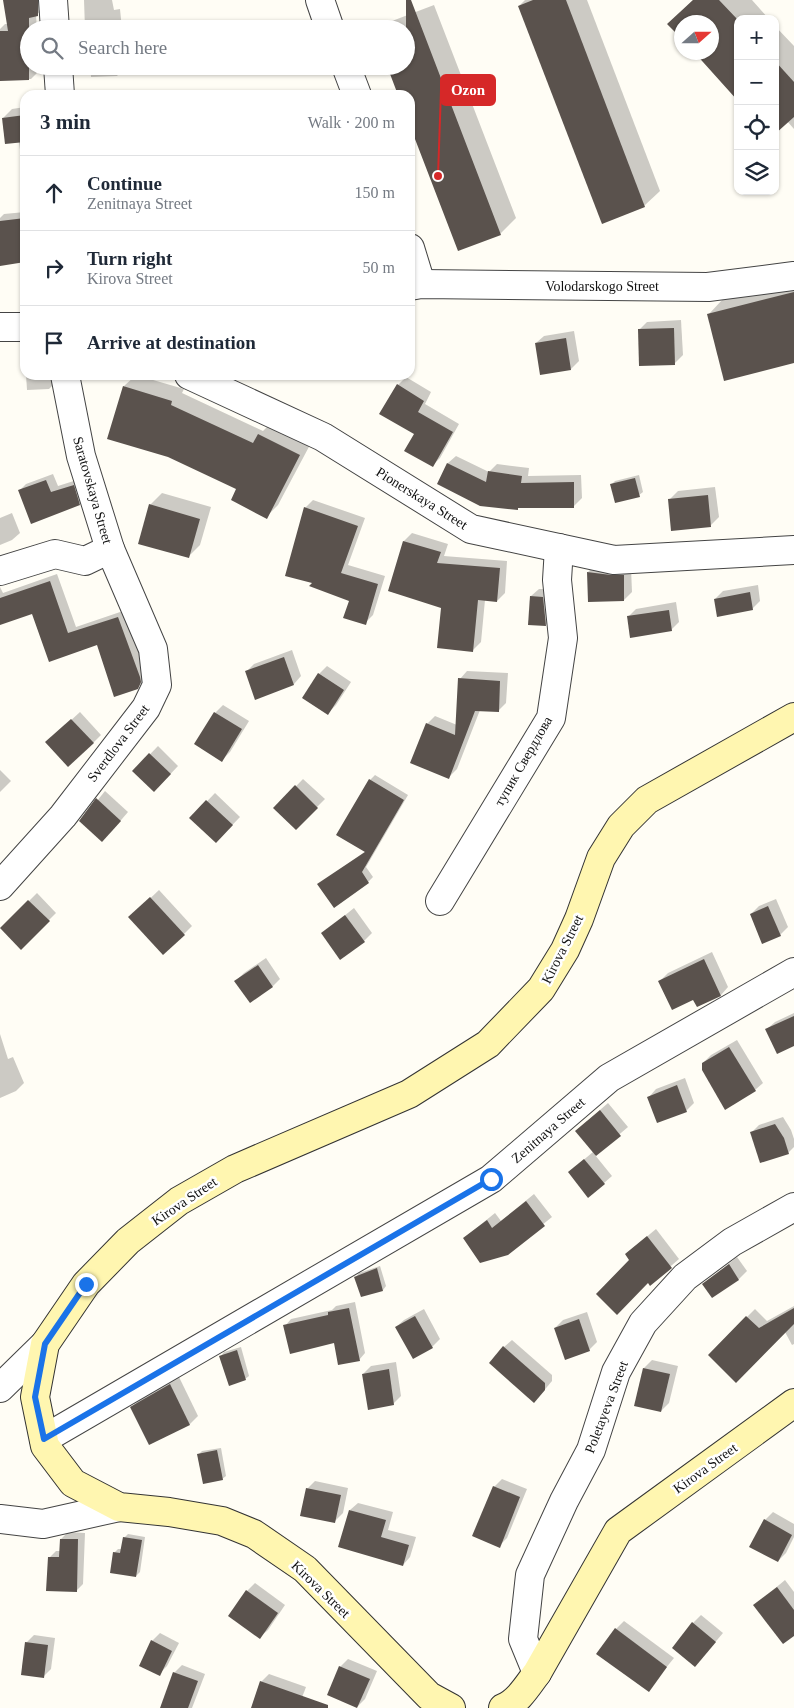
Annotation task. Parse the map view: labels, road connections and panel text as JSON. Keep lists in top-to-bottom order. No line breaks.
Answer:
{"streets":{"main road":["Kirova Street"],"street":["Volodarskogo Street","Saratovskaya Street","Pionerskaya Street","Sverdlova Street","тупик Свердлова","Zenitnaya Street","Poletayeva Street"]},"crossings":[["Saratovskaya Street","Sverdlova Street"],["Pionerskaya Street","тупик Свердлова"],["Kirova Street","Zenitnaya Street"],["Kirova Street","Poletayeva Street"]],"places":["Ozon"],"north":"right","page":{"map_buttons":["+","−"],"search":"Search here","heading":["3 min","Walk · 200 m"],"list":[["Continue","Zenitnaya Street","150 m"],["Turn right","Kirova Street","50 m"],"Arrive at destination"]}}
